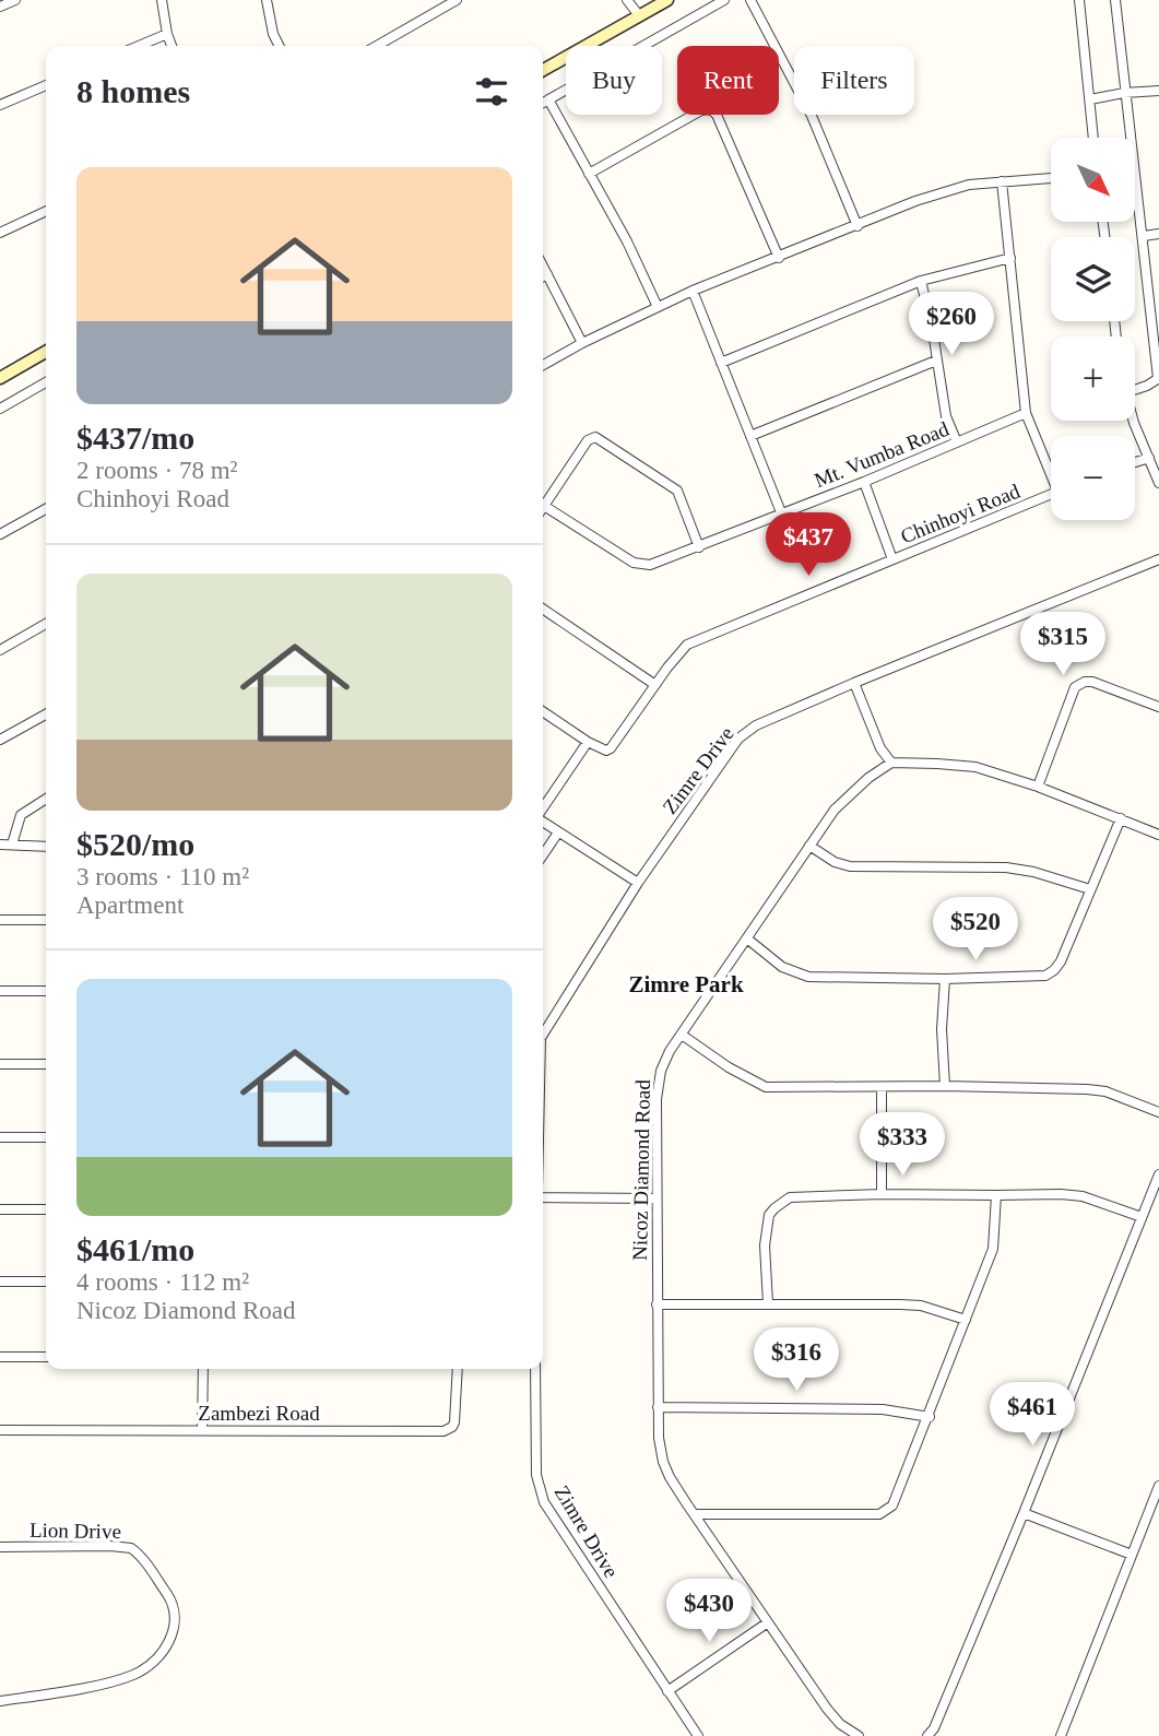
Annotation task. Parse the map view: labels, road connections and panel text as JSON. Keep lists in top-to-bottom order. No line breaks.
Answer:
{"streets":{"street":["Mt. Vumba Road","Chinhoyi Road","Zimre Drive","Nicoz Diamond Road","Zambezi Road","Lion Drive"]},"districts":["Zimre Park"],"north":"bottom right","page":{"chip":["Buy","Rent","Filters"],"heading":"8 homes","map_buttons":["+","−"],"list":[{"name":"$437/mo","note":"2 rooms · 78 m² · Chinhoyi Road"},{"name":"$520/mo","note":"3 rooms · 110 m² · Apartment"},{"name":"$461/mo","note":"4 rooms · 112 m² · Nicoz Diamond Road"}],"price":["$260","$437","$315","$520","$333","$316","$461","$430"]}}
